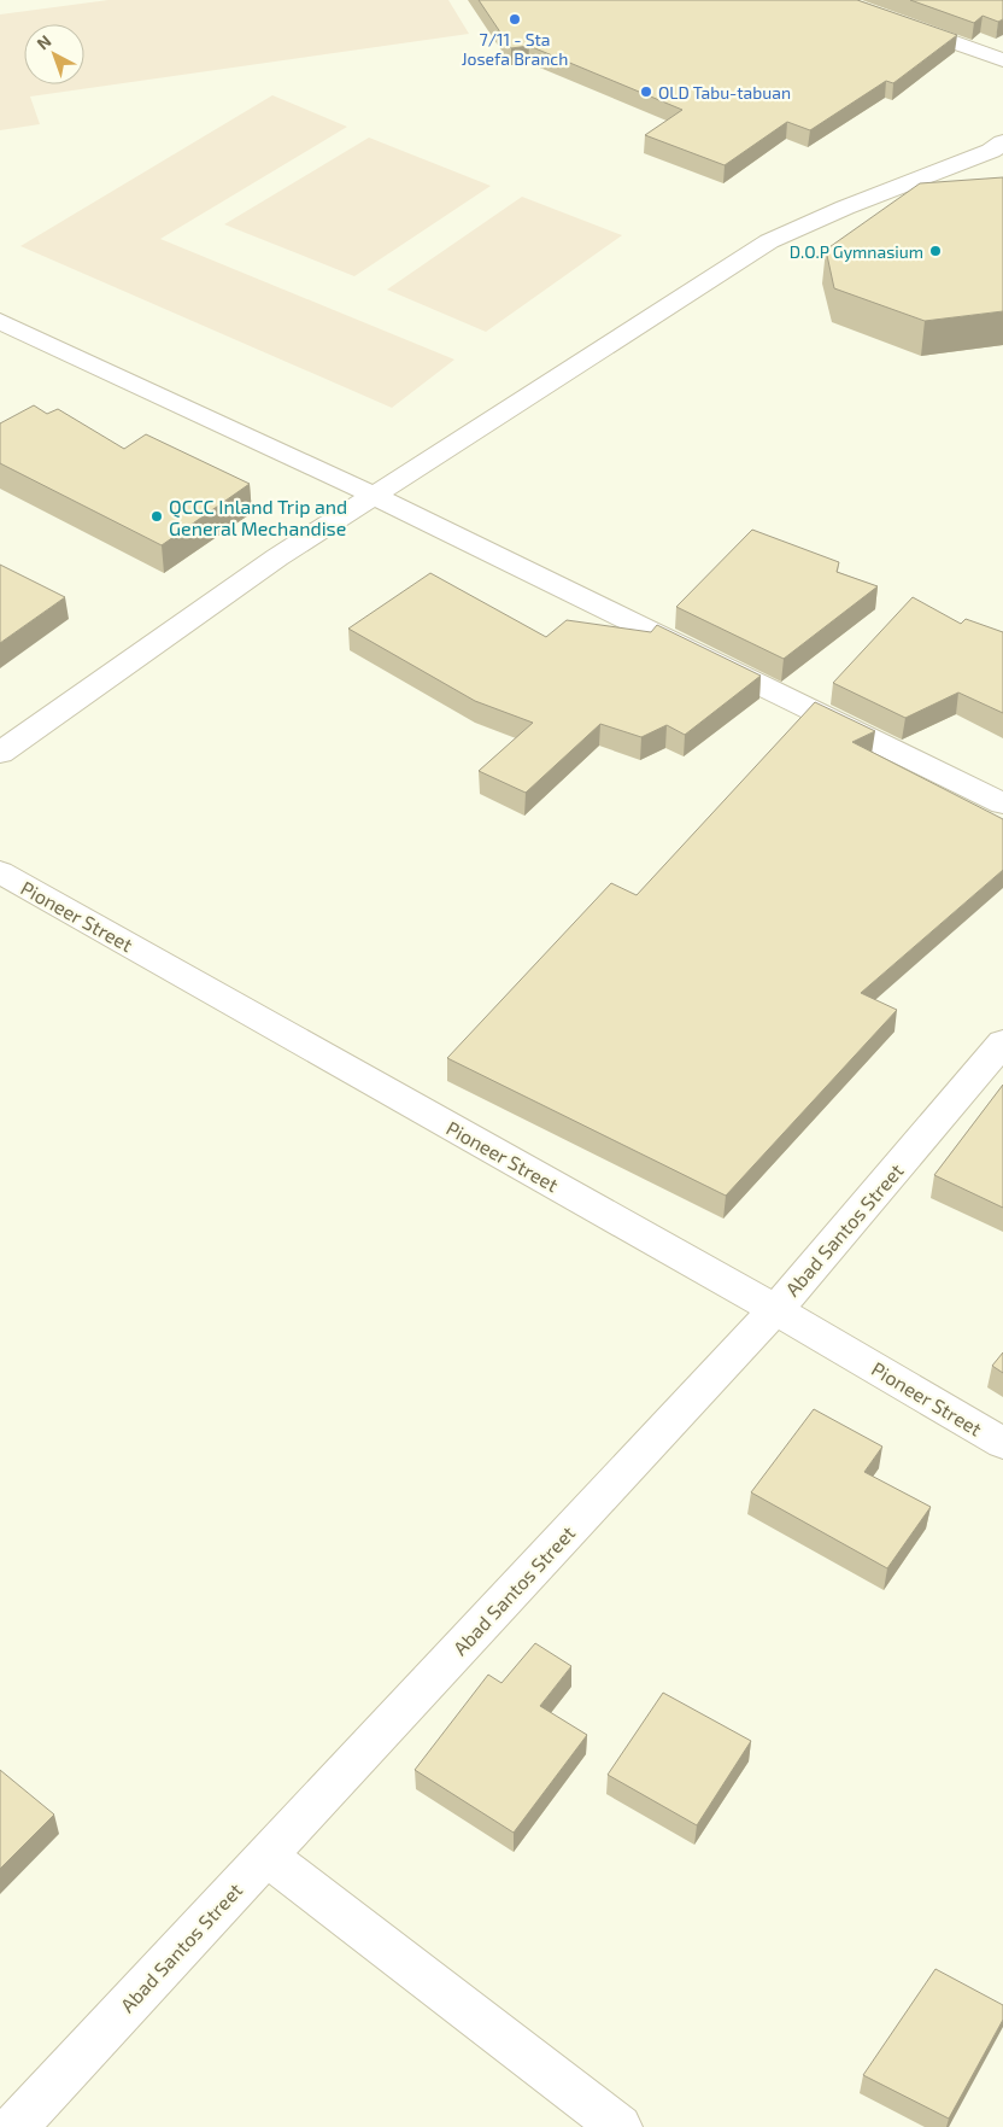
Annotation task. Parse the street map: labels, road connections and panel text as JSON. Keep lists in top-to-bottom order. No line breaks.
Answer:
{"streets":{"street":["Pioneer Street","Abad Santos Street"]},"crossings":[["Pioneer Street","Abad Santos Street"]],"places":["7/11 - Sta Josefa Branch","OLD Tabu-tabuan","D.O.P Gymnasium","QCCC Inland Trip and General Mechandise"],"north":"top left"}
